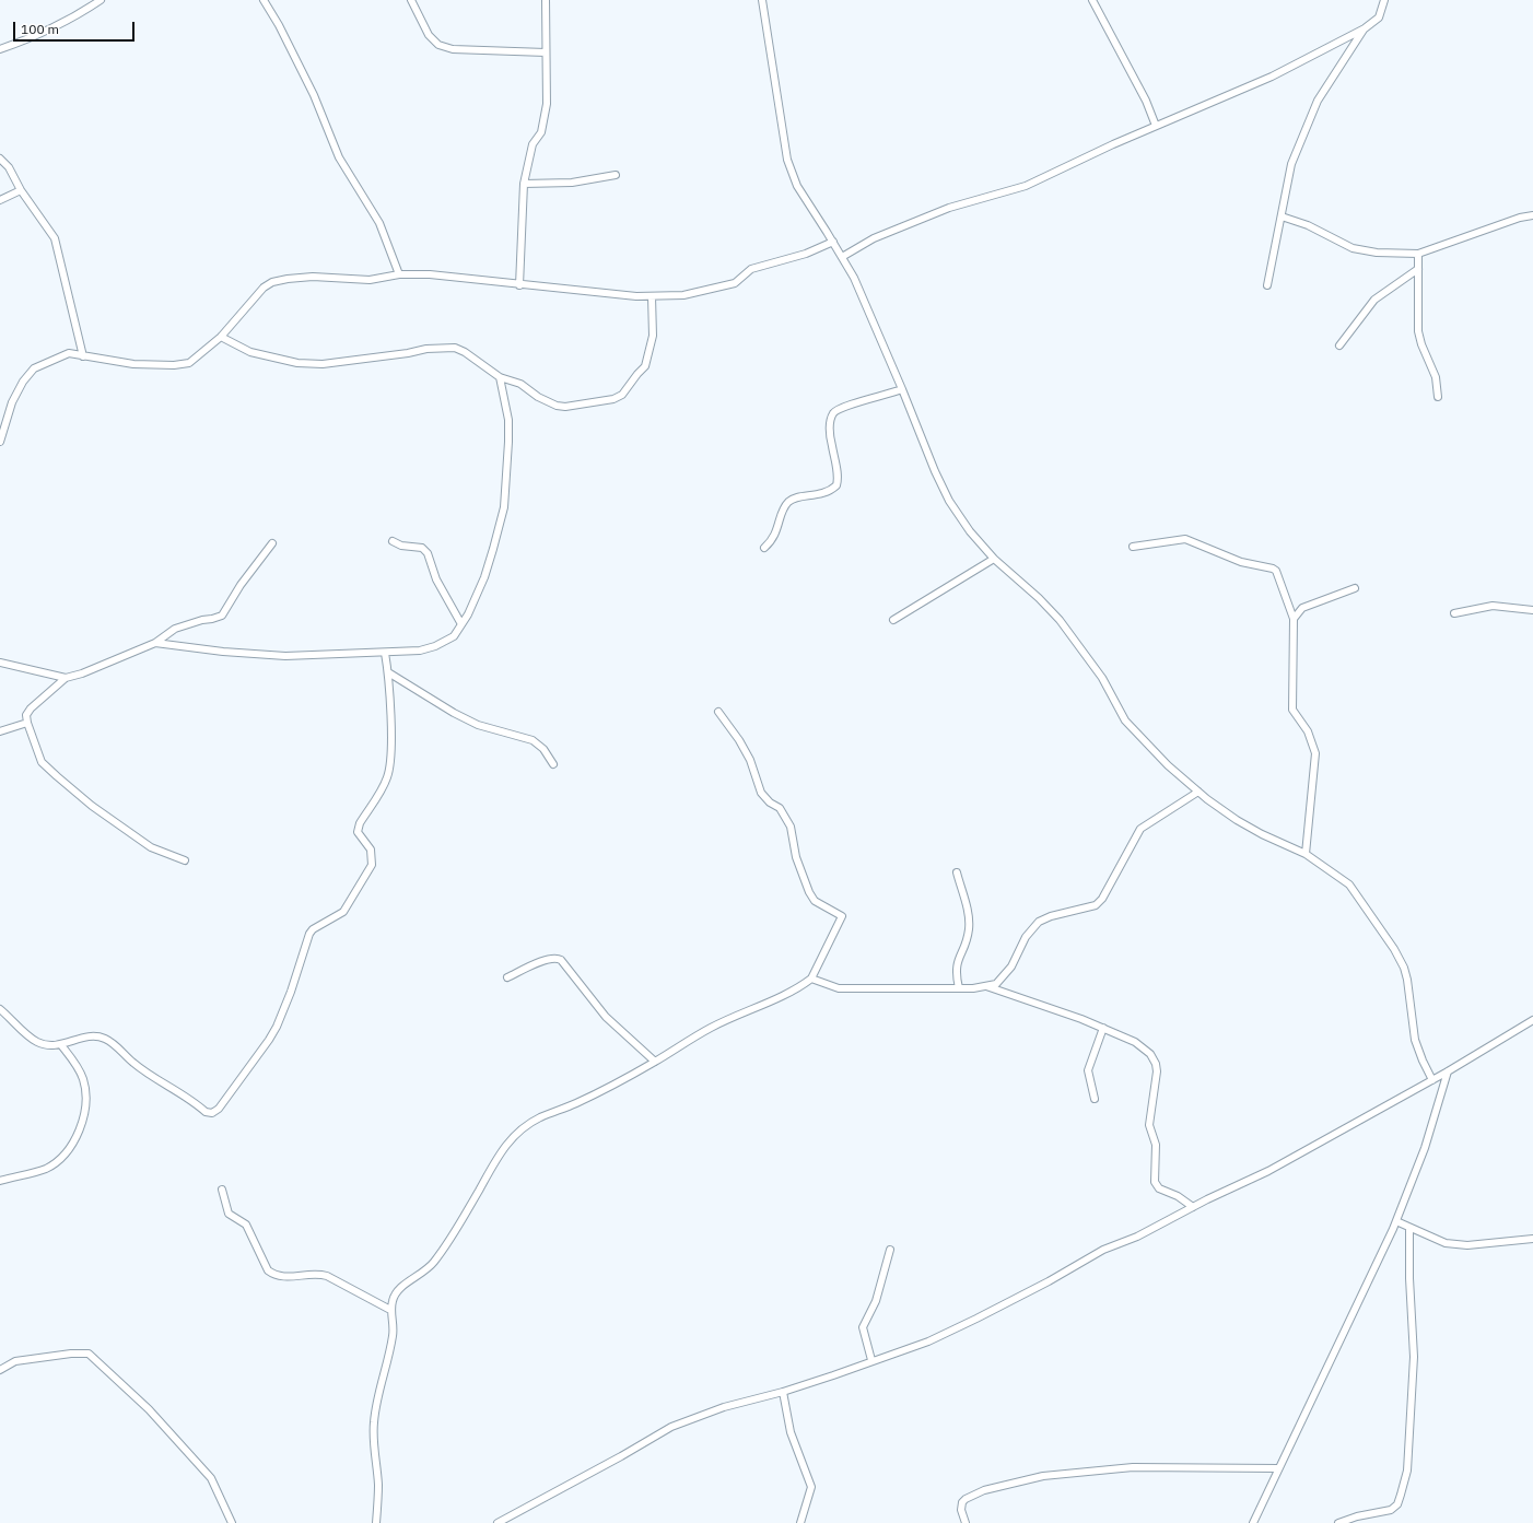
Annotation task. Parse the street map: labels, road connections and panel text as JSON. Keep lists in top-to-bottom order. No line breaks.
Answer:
{"scale_bar":"100 m"}
